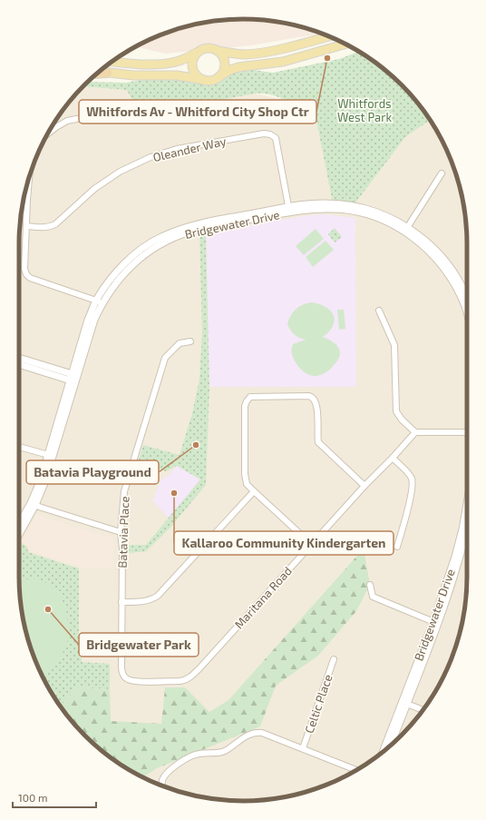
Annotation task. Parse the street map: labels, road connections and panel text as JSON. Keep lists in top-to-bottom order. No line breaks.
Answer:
{"streets":{"street":["Oleander Way","Bridgewater Drive","Batavia Place","Maritana Road","Celtic Place"]},"crossings":[["Oleander Way","Bridgewater Drive"],["Batavia Place","Maritana Road"]],"parks":["Whitfords West Park"],"places":["Whitfords Av - Whitford City Shop Ctr","Batavia Playground","Kallaroo Community Kindergarten","Bridgewater Park"],"scale_bar":"100 m"}
